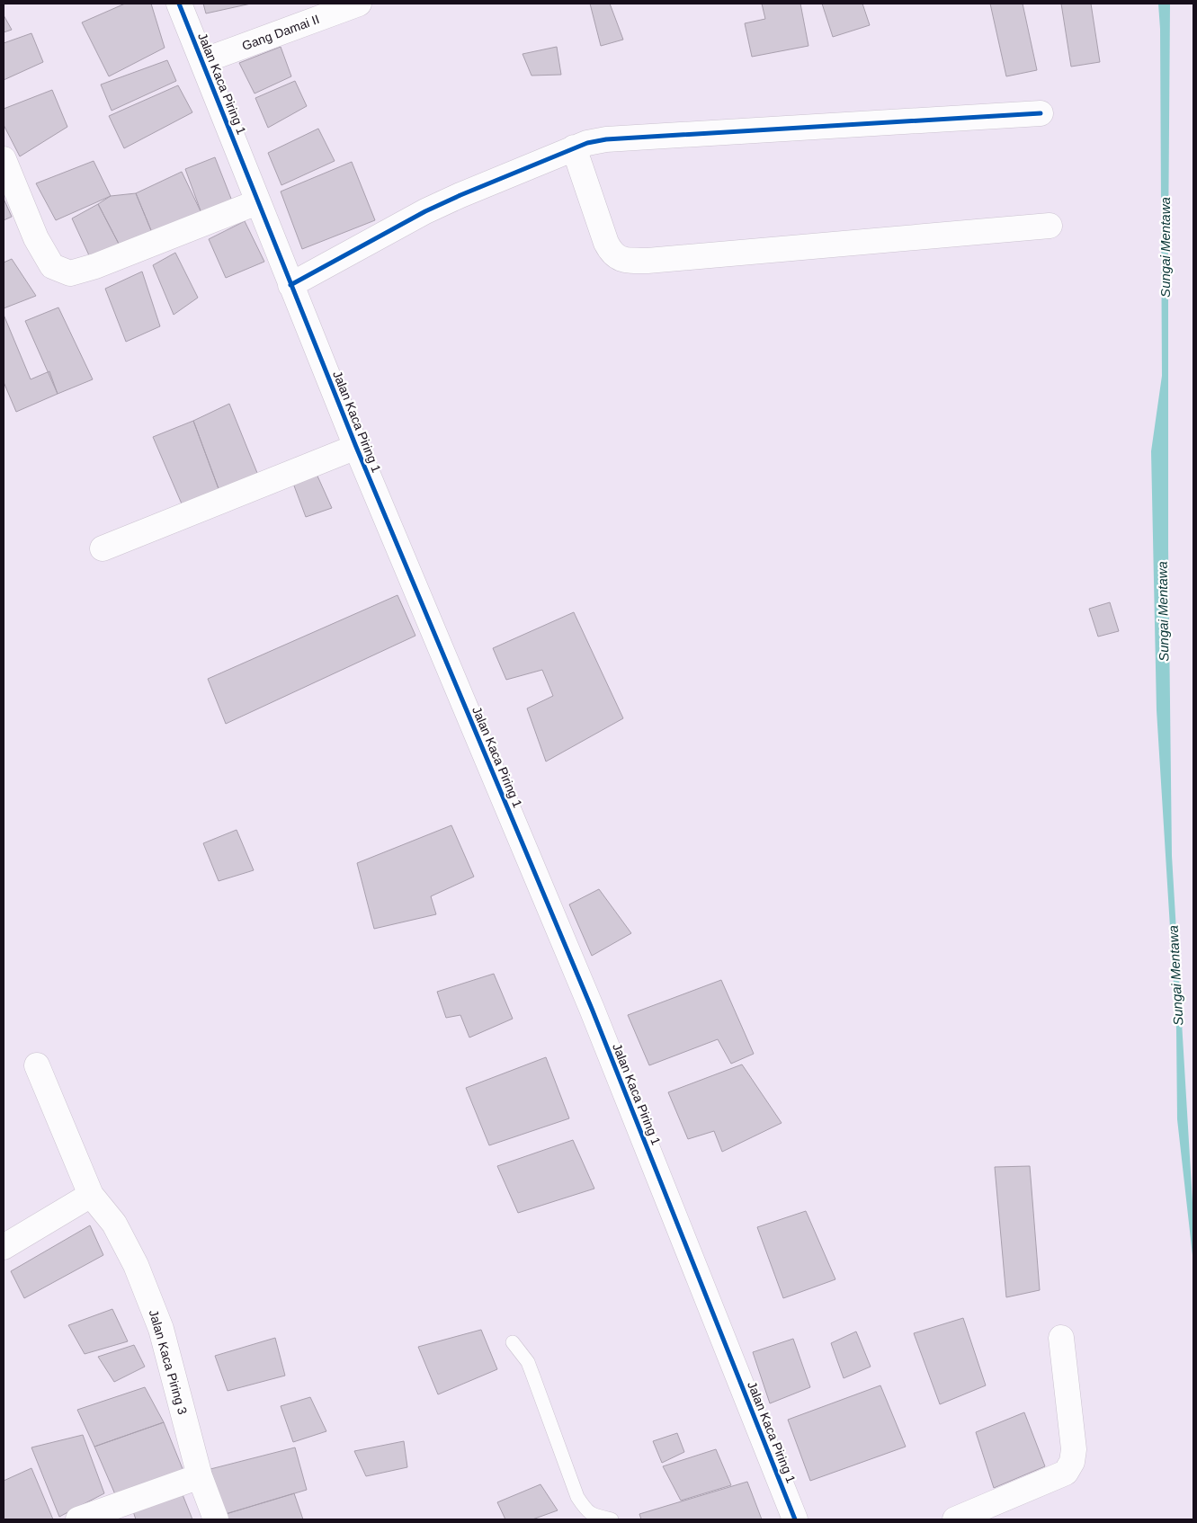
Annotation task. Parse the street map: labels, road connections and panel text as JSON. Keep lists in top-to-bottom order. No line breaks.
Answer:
{"streets":{"street":["Gang Damai II","Jalan Kaca Piring 1","Jalan Kaca Piring 3"]},"crossings":[["Gang Damai II","Jalan Kaca Piring 1"]],"water":["Sungai Mentawa"]}
